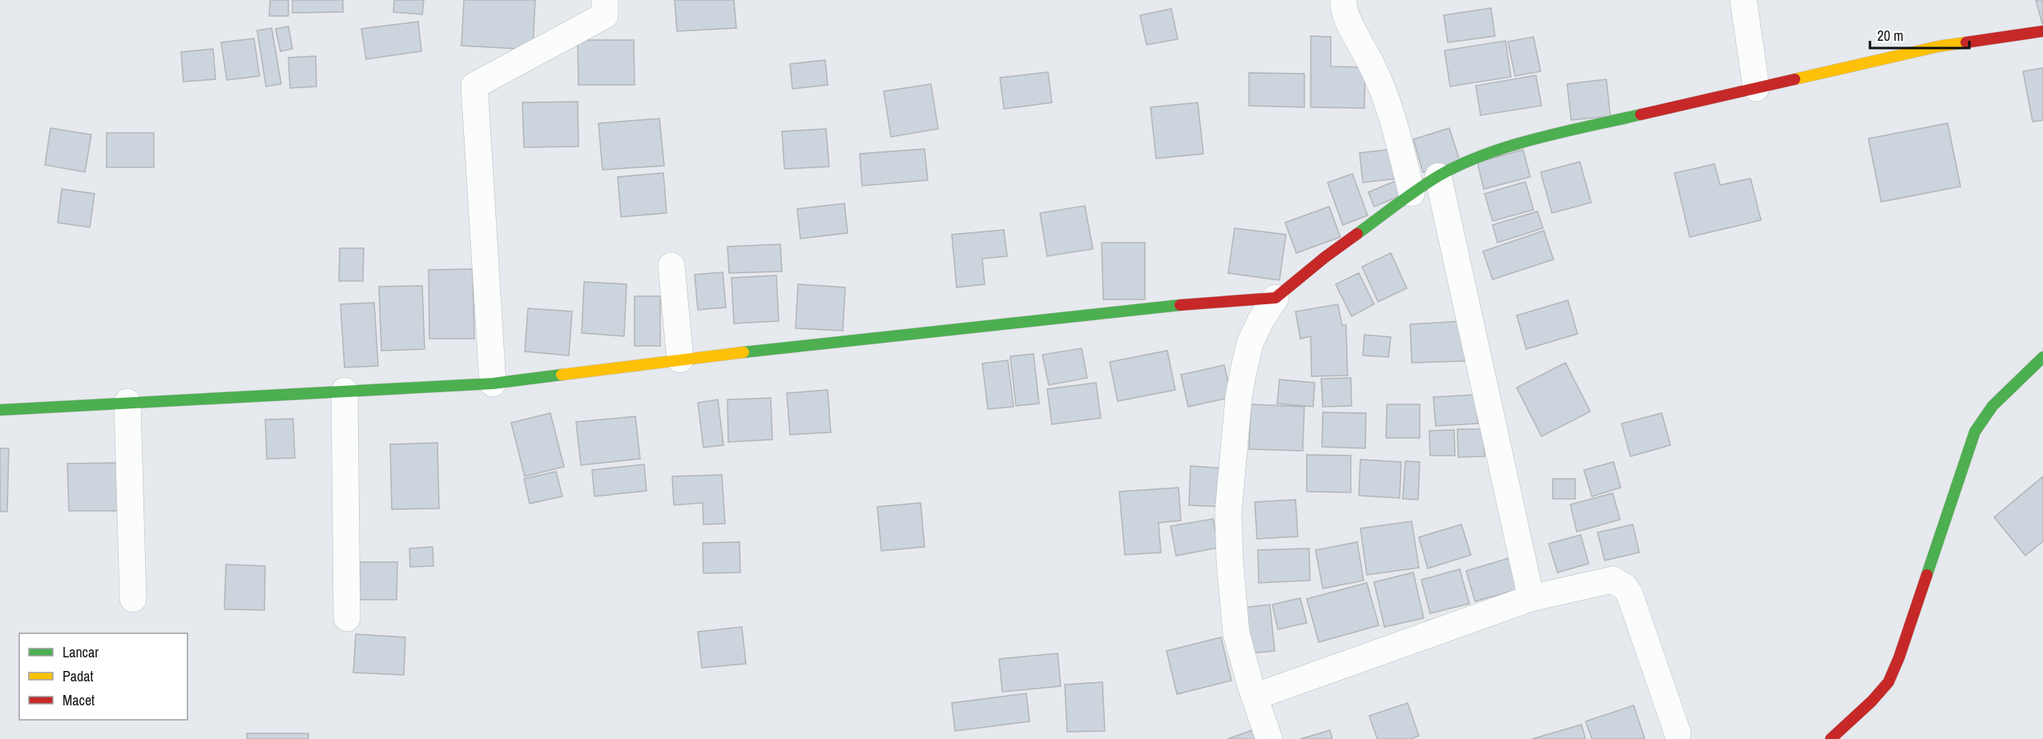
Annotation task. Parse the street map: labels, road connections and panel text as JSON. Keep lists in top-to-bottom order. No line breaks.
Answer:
{"legend":["Lancar","Padat","Macet"],"scale_bar":"20 m"}
